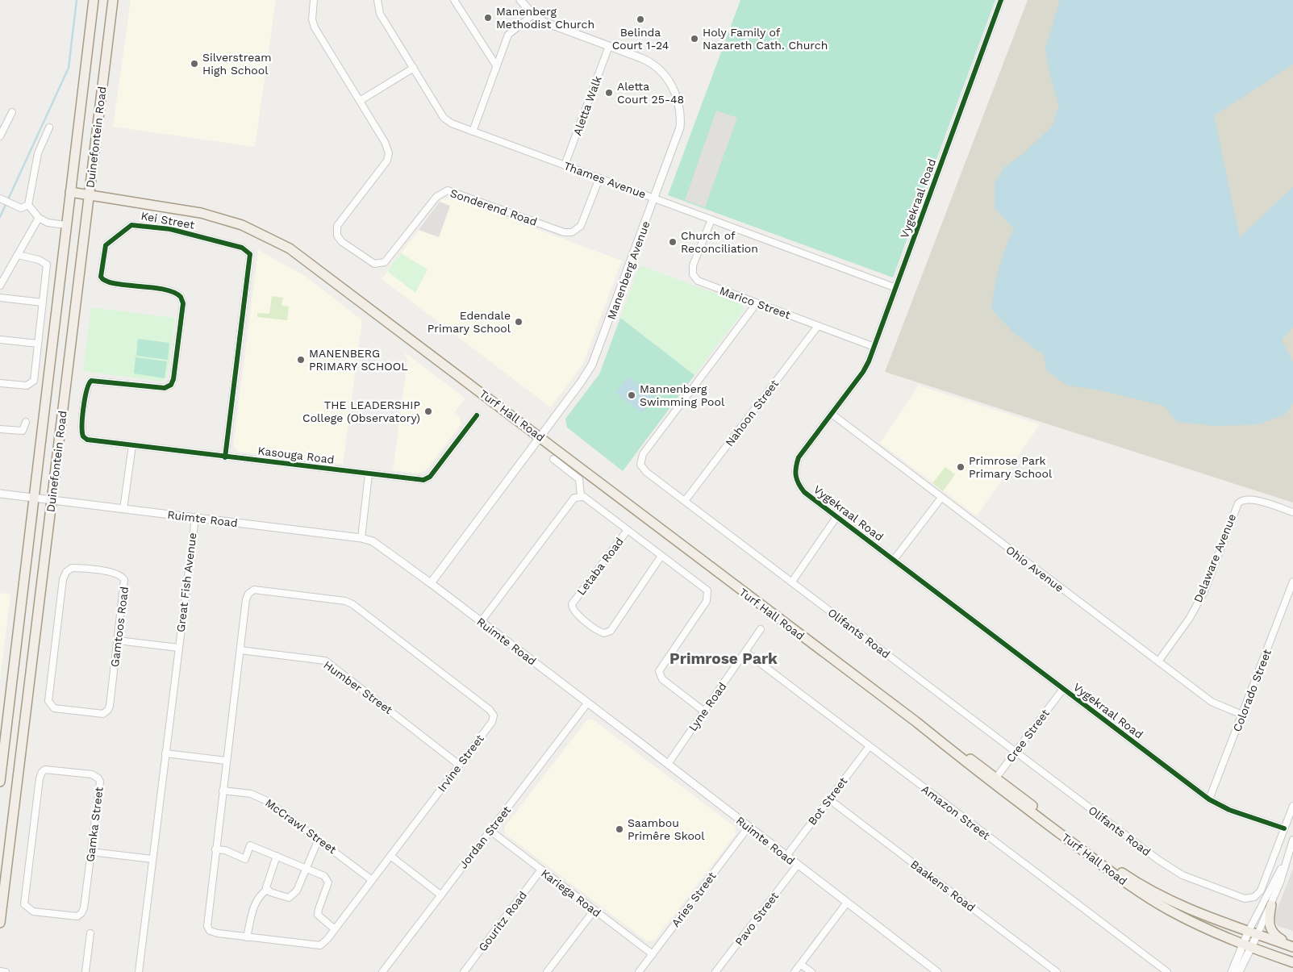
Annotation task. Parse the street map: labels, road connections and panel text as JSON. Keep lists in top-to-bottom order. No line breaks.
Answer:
{"streets":{"main road":["Duinefontein Road","Turf Hall Road"],"street":["Aletta Walk","Thames Avenue","Vygekraal Road","Sonderend Road","Kei Street","Manenberg Avenue","Marico Street","Nahoon Street","Kasouga Road","Ruimte Road","Delaware Avenue","Letaba Road","Ohio Avenue","Great Fish Avenue","Gamtoos Road","Olifants Road","Humber Street","Colorado Street","Lyne Road","Cree Street","Irvine Street","Bot Street","Amazon Street","Gamka Street","McCrawl Street","Jordan Street","Baakens Road","Kariega Road","Aries Street","Pavo Street","Gouritz Road"]},"crossings":[["Aletta Walk","Thames Avenue"],["Aletta Walk","Manenberg Avenue"],["Duinefontein Road","Turf Hall Road"],["Duinefontein Road","Ruimte Road"],["Thames Avenue","Vygekraal Road"],["Thames Avenue","Sonderend Road"],["Thames Avenue","Manenberg Avenue"],["Thames Avenue","Marico Street"],["Vygekraal Road","Marico Street"],["Vygekraal Road","Ohio Avenue"],["Vygekraal Road","Olifants Road"],["Vygekraal Road","Colorado Street"],["Vygekraal Road","Cree Street"],["Kei Street","Kasouga Road"],["Manenberg Avenue","Turf Hall Road"],["Manenberg Avenue","Ruimte Road"],["Marico Street","Nahoon Street"],["Marico Street","Olifants Road"],["Nahoon Street","Olifants Road"],["Turf Hall Road","Cree Street"],["Ruimte Road","Great Fish Avenue"],["Ruimte Road","Lyne Road"],["Ruimte Road","Bot Street"],["Ruimte Road","Jordan Street"],["Ruimte Road","Aries Street"],["Ruimte Road","Pavo Street"],["Delaware Avenue","Ohio Avenue"],["Letaba Road","Lyne Road"],["Ohio Avenue","Colorado Street"],["Great Fish Avenue","Gamtoos Road"],["Olifants Road","Cree Street"],["Humber Street","Irvine Street"],["Lyne Road","Amazon Street"],["Irvine Street","McCrawl Street"],["Bot Street","Amazon Street"],["Bot Street","Baakens Road"],["Jordan Street","Kariega Road"],["Kariega Road","Aries Street"],["Kariega Road","Gouritz Road"]],"districts":["Primrose Park"],"places":["Manenberg Methodist Church","Belinda Court 1-24","Holy Family of Nazareth Cath. Church","Silverstream High School","Aletta Court 25-48","Church of Reconciliation","Edendale Primary School","MANENBERG PRIMARY SCHOOL","Mannenberg Swimming Pool","THE LEADERSHIP College (Observatory)","Primrose Park Primary School","Saambou Primêre Skool"]}
